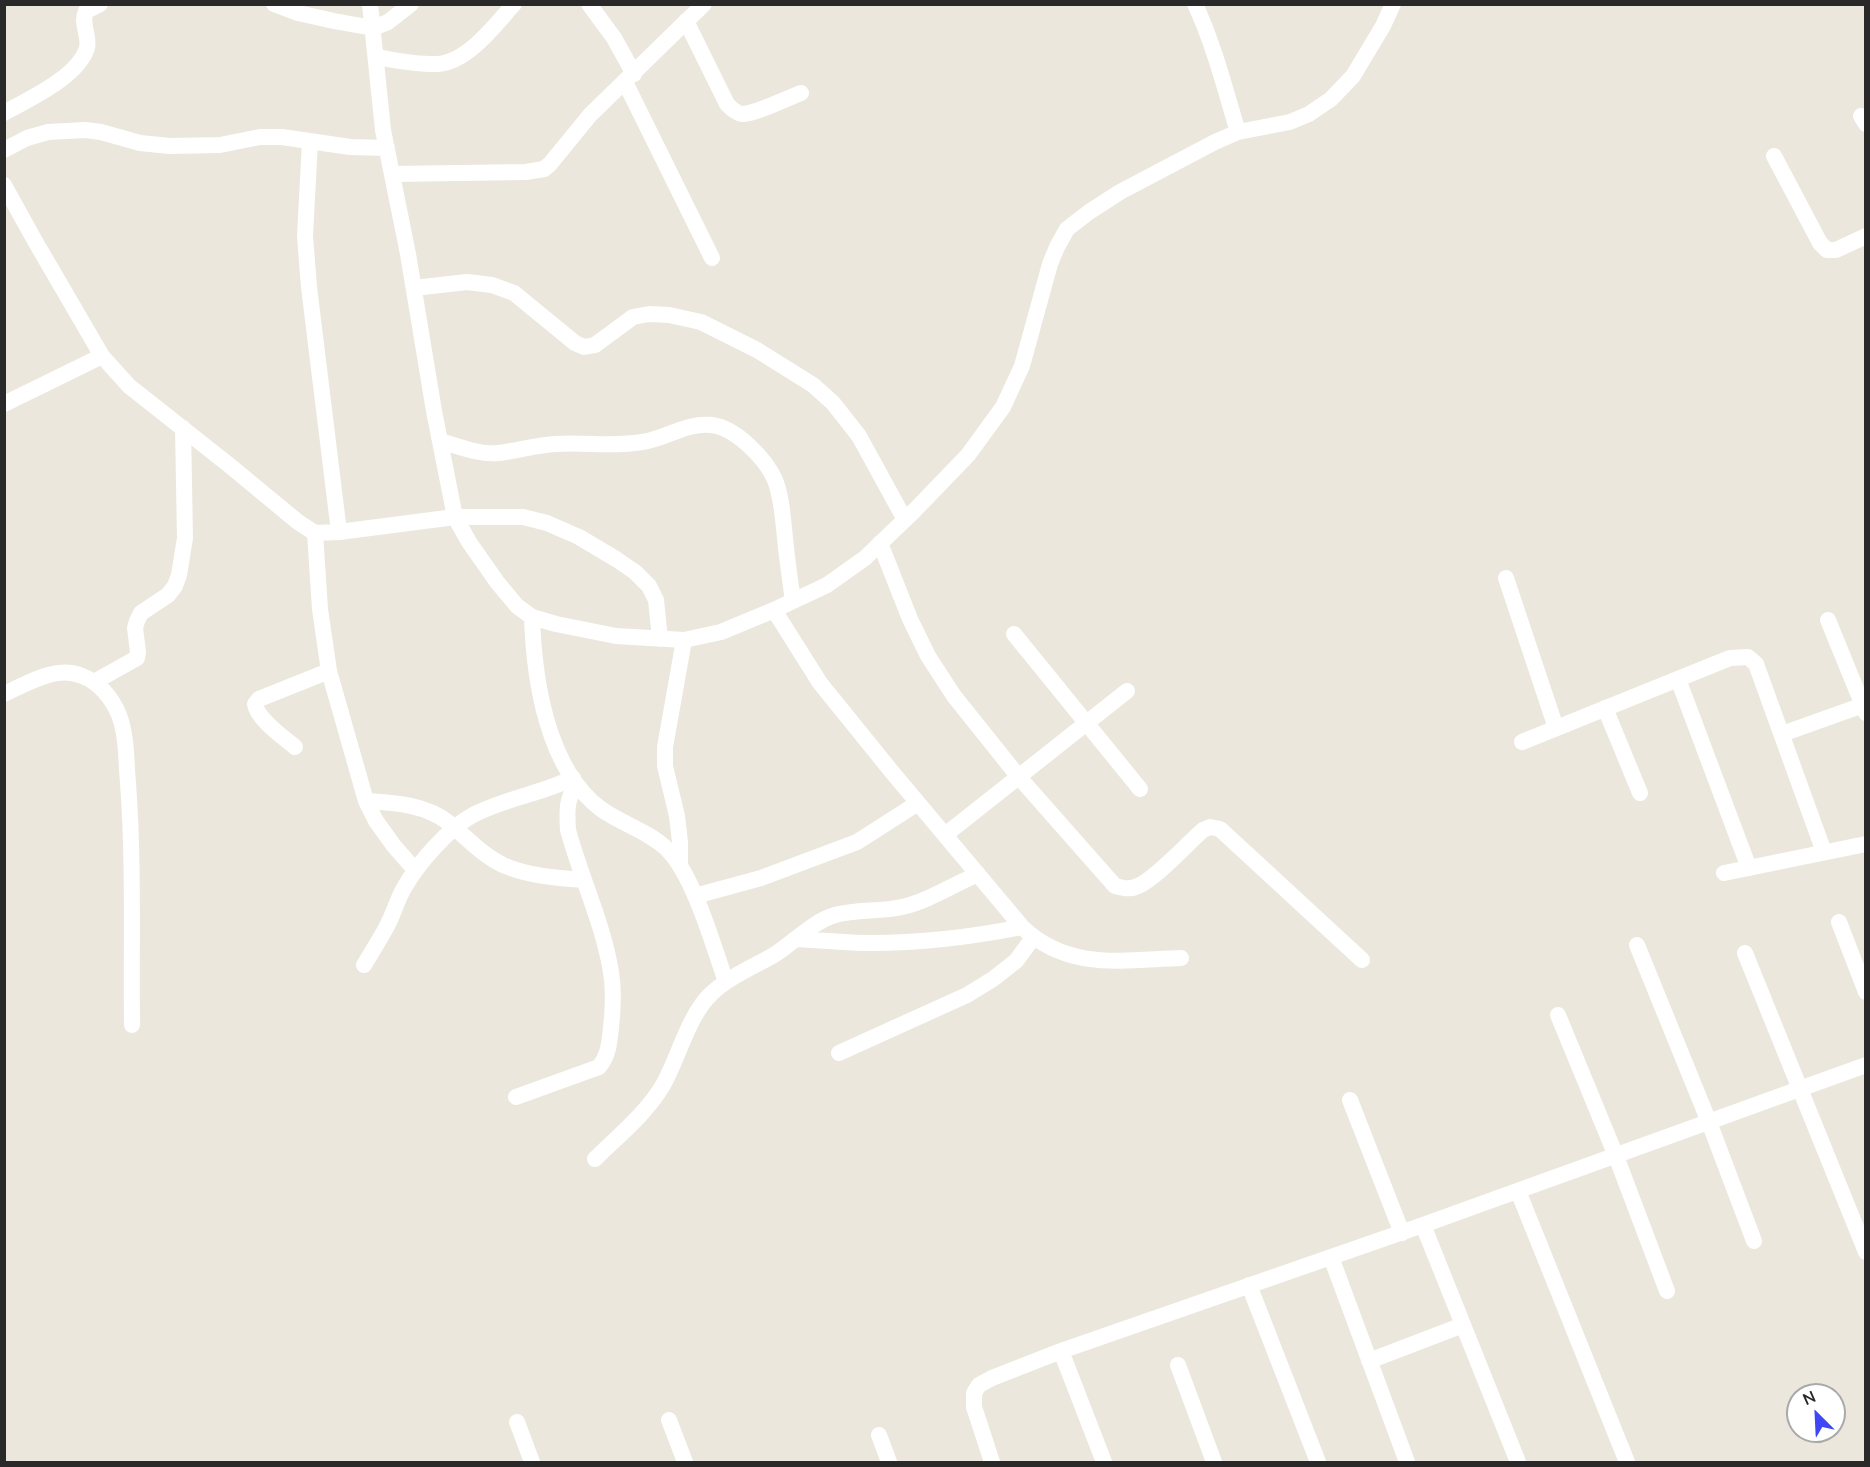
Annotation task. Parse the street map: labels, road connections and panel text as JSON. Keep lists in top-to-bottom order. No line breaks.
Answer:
{"north":"top left"}
